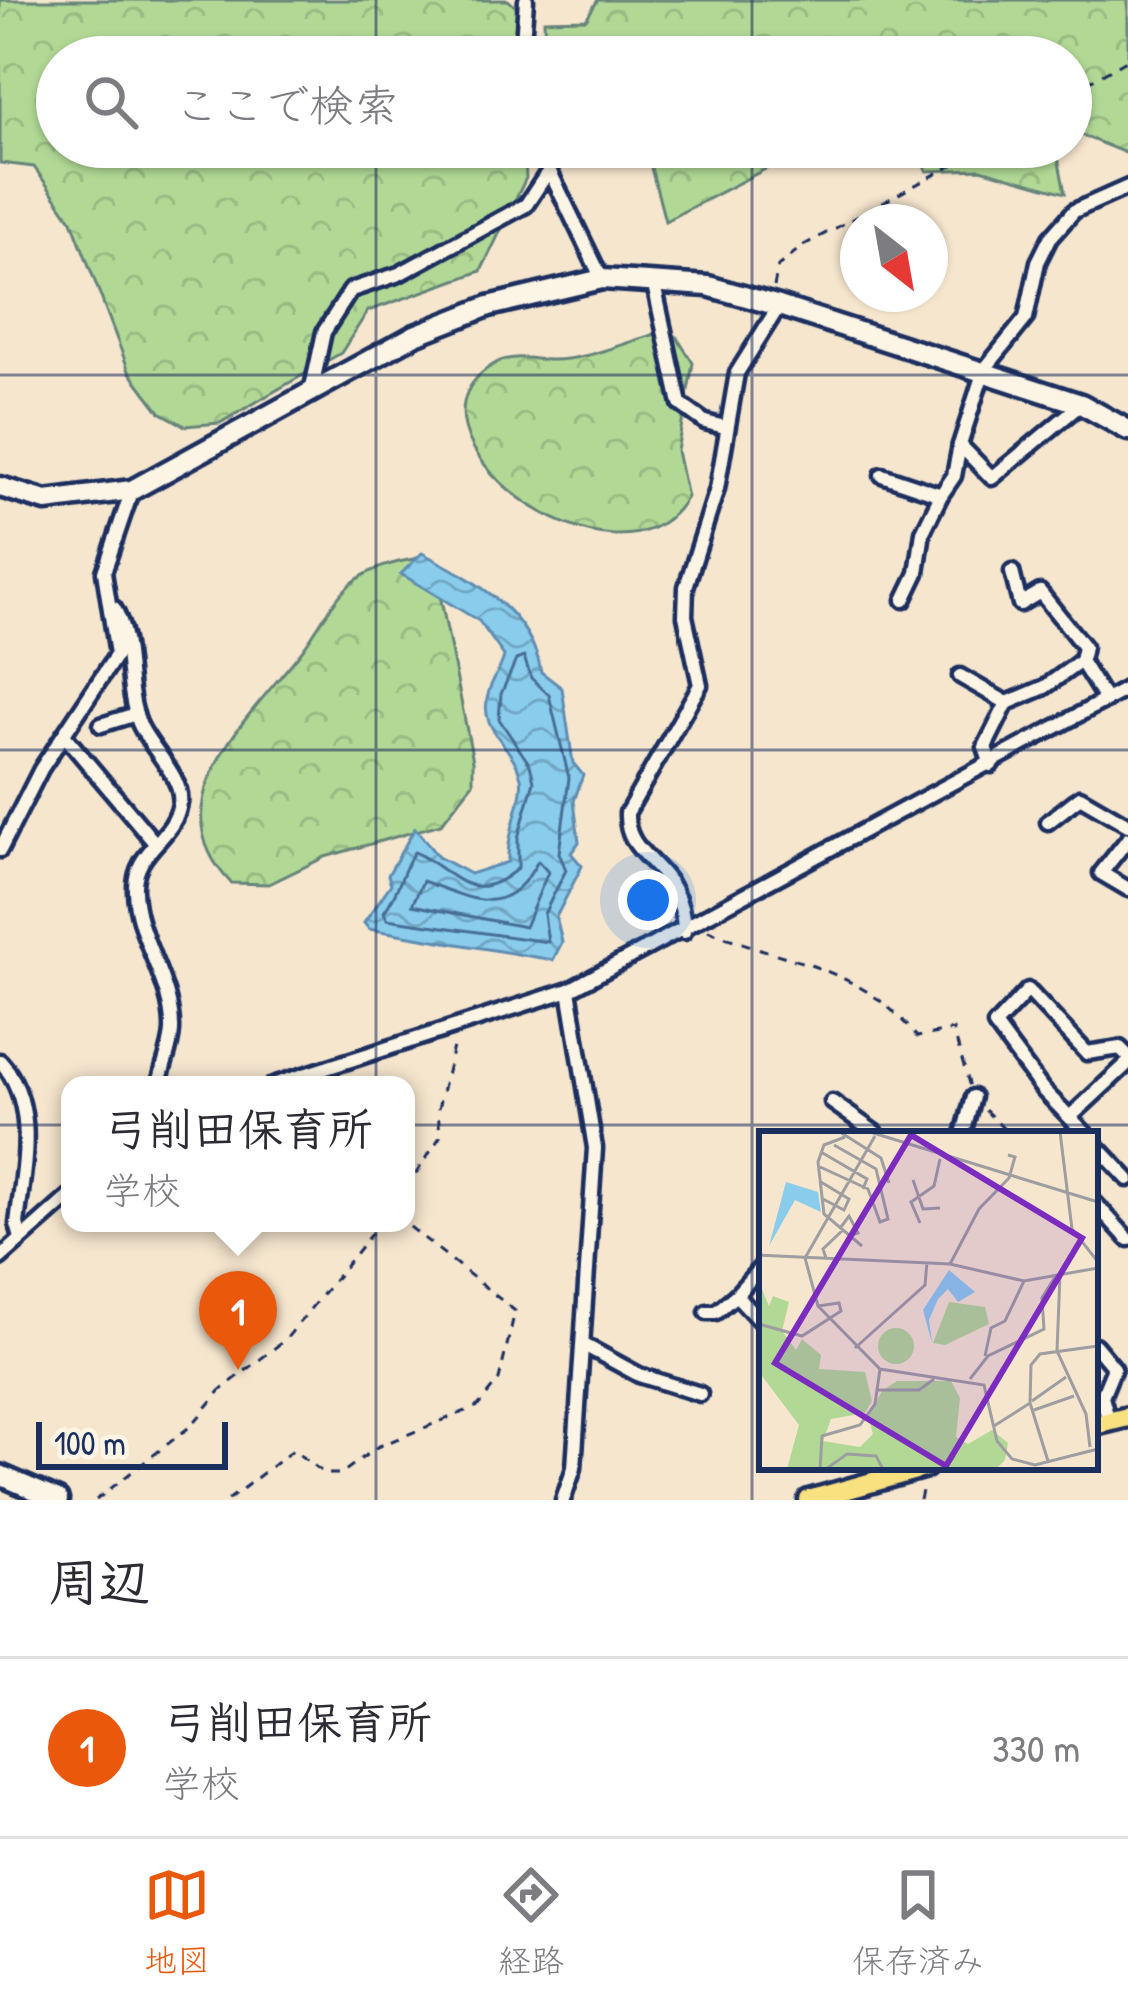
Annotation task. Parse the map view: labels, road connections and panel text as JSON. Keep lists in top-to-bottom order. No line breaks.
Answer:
{"scale_bar":"100 m","north":"bottom right","page":{"search":"ここで検索","popup":["弓削田保育所","学校"],"pins":"1","scale":"100 m","heading":"周辺","list":[{"mark":"1","name":"弓削田保育所","note":"学校","value":"330 m"}],"nav":["地図","経路","保存済み"]}}
